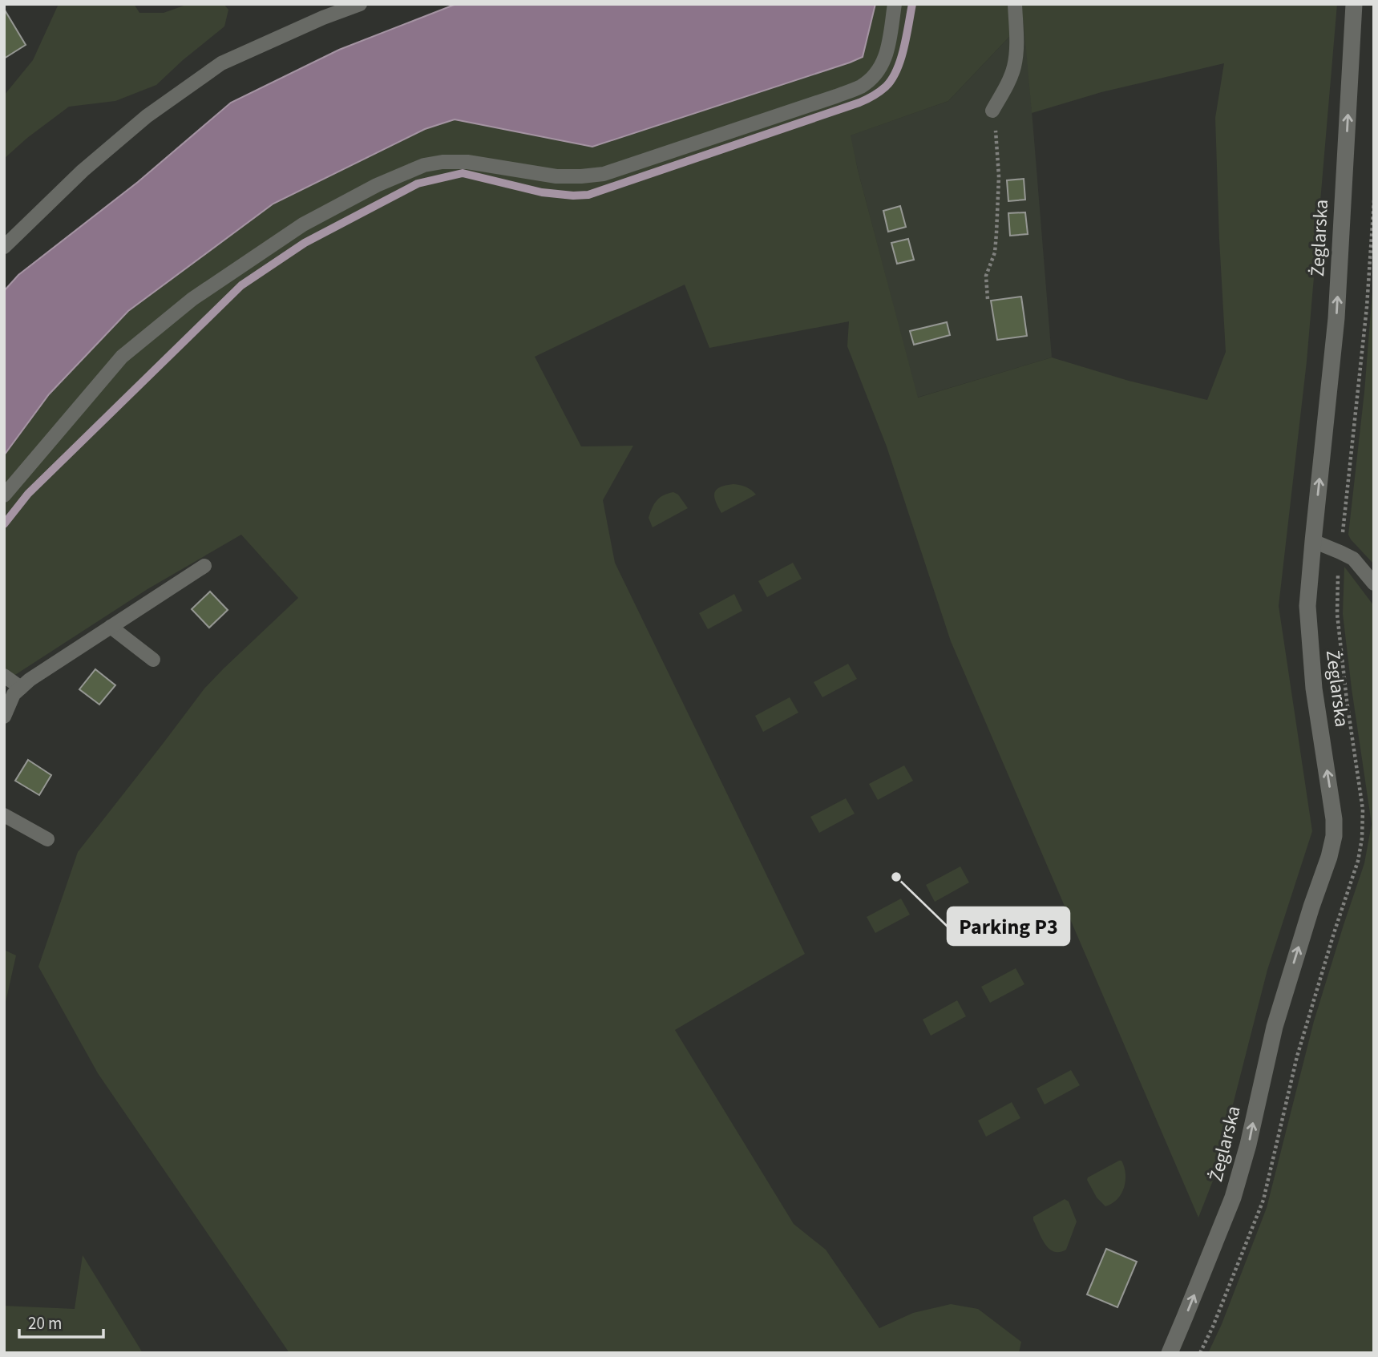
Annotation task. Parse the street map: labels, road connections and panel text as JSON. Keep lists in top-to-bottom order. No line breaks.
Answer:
{"streets":{"street":["Żeglarska"]},"one_way":["Żeglarska"],"places":["Parking P3"],"scale_bar":"20 m"}
